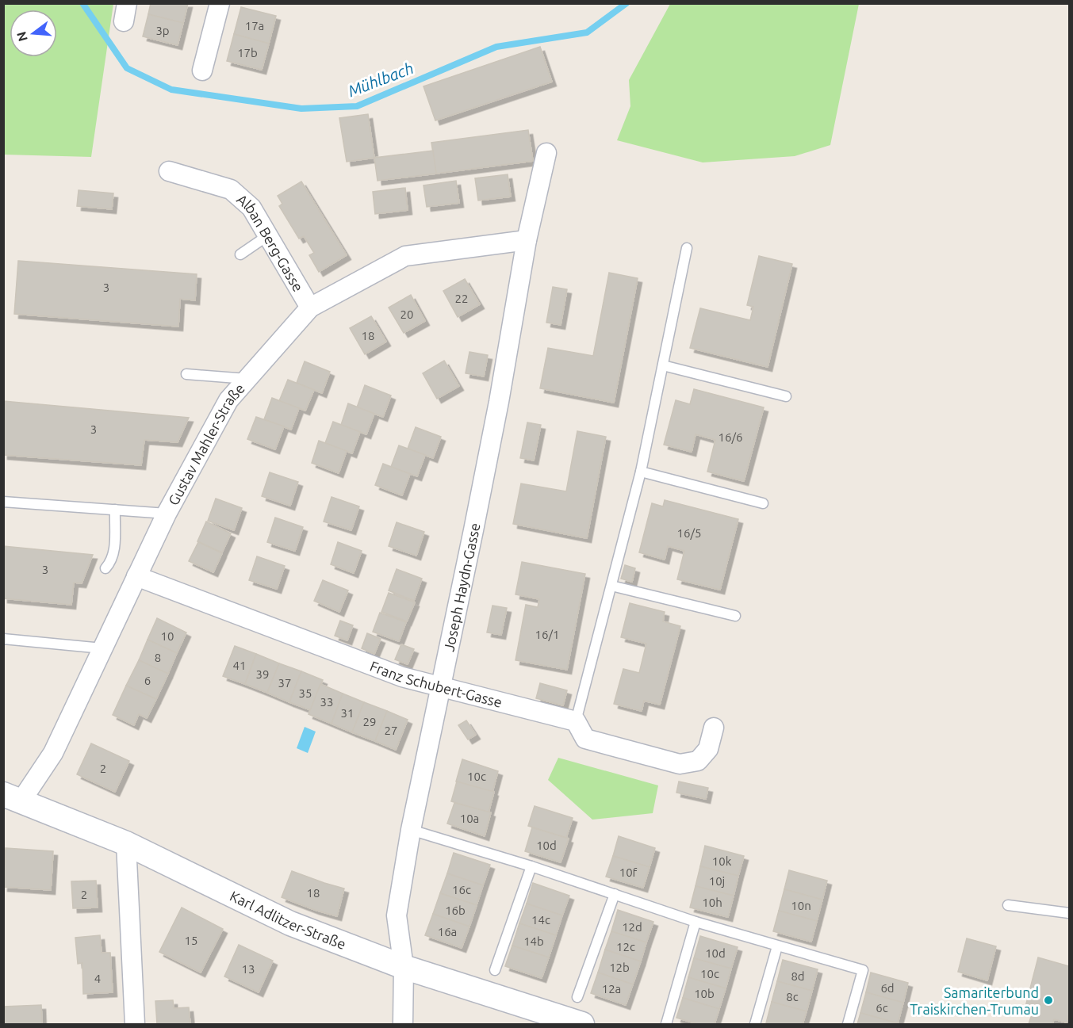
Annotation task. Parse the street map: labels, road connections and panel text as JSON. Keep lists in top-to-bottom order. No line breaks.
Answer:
{"streets":{"street":["Alban Berg-Gasse","Gustav Mahler-Straße","Joseph Haydn-Gasse","Franz Schubert-Gasse","Karl Adlitzer-Straße"]},"crossings":[["Alban Berg-Gasse","Gustav Mahler-Straße"],["Gustav Mahler-Straße","Joseph Haydn-Gasse"],["Gustav Mahler-Straße","Franz Schubert-Gasse"],["Gustav Mahler-Straße","Karl Adlitzer-Straße"],["Joseph Haydn-Gasse","Franz Schubert-Gasse"],["Joseph Haydn-Gasse","Karl Adlitzer-Straße"]],"water":["Mühlbach"],"places":["Samariterbund Traiskirchen-Trumau"],"house_numbers":["17a","3p","17b","3","22","20","18","3","16/6","16/5","3","16/1","10","8","41","39","6","37","35","33","31","29","27","2","10c","10a","10d","10k","10f","10j","16c","18","2","10h","10n","16b","14c","12d","16a","15","14b","12c","10d","12b","13","10c","8d","4","6d","12a","10b","8c","6c"],"north":"left"}
